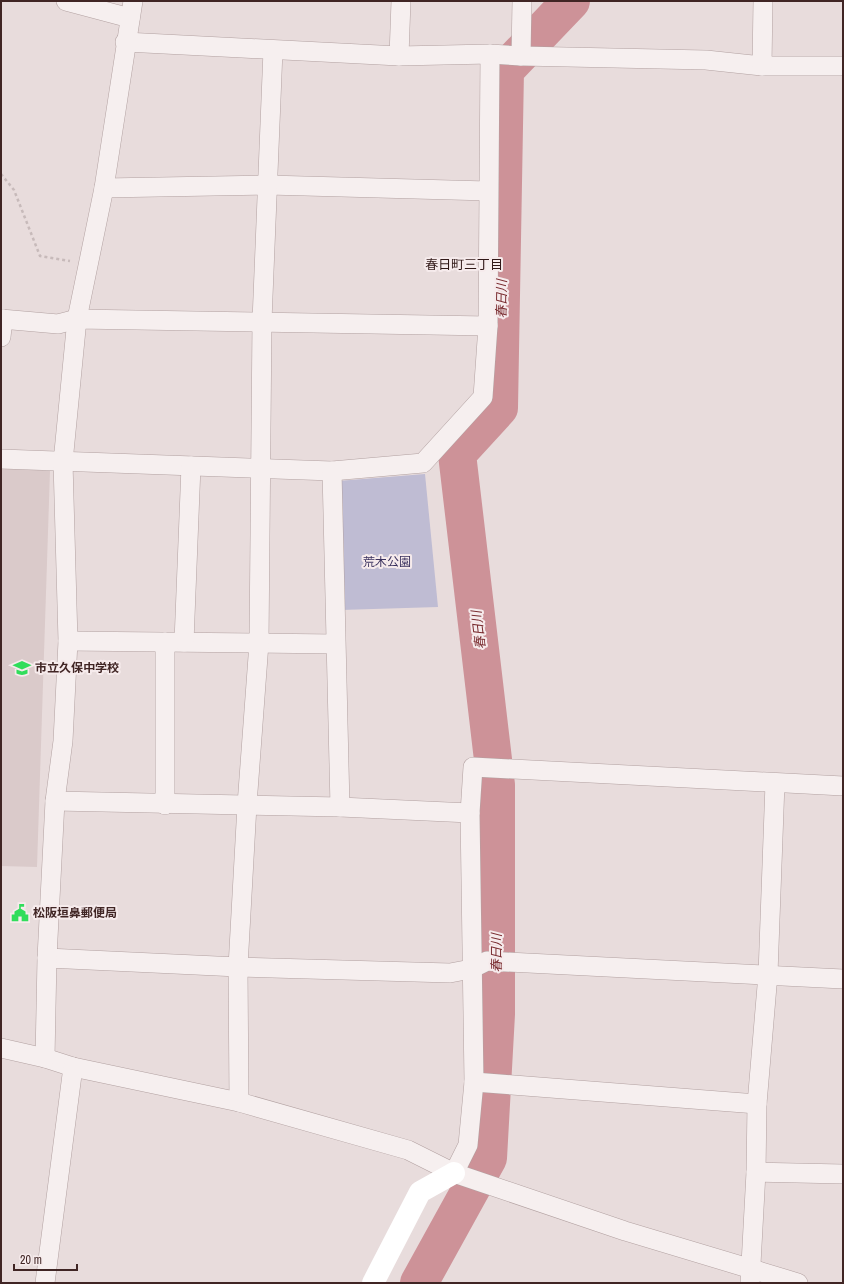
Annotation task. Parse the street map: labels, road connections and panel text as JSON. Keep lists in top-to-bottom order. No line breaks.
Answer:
{"districts":["春日町三丁目"],"water":["春日川"],"parks":["荒木公園"],"places":{"school or university":["市立久保中学校"],"public building":["松阪垣鼻郵便局"]},"scale_bar":"20 m"}
